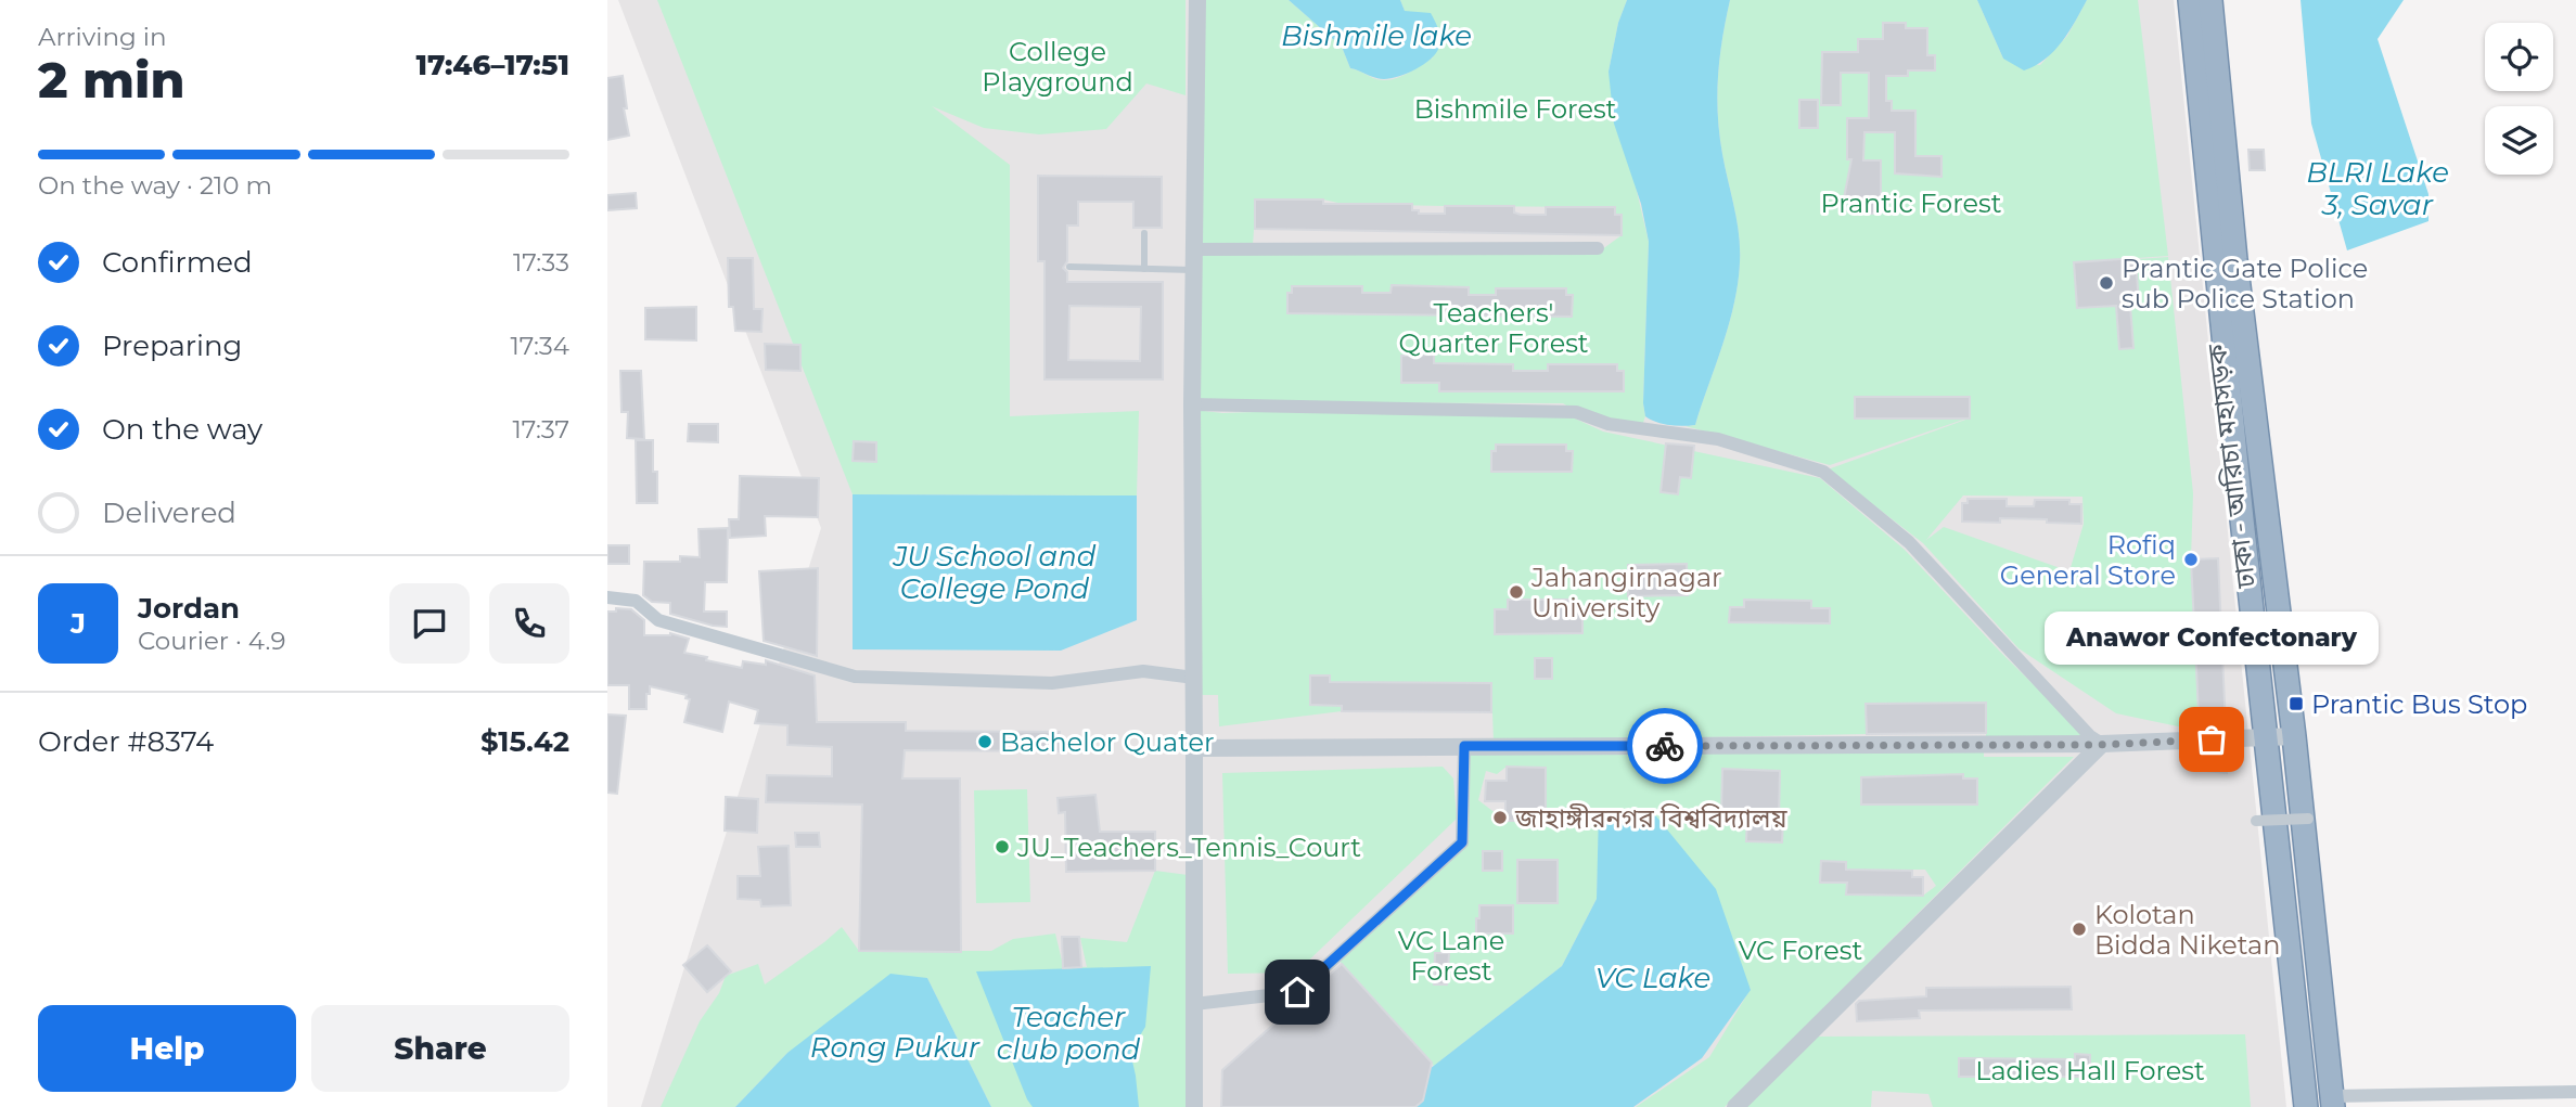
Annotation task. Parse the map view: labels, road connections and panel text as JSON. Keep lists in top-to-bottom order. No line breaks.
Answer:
{"streets":{"highway":["ঢাকা - আরিচা মহাসড়ক"]},"water":["Bishmile lake","BLRI Lake 3, Savar","JU School and College Pond","VC Lake","Teacher club pond","Rong Pukur"],"parks":["College Playground","Bishmile Forest","Prantic Forest","Teachers' Quarter Forest","VC Lane Forest","VC Forest","Ladies Hall Forest"],"places":{"other":["Prantic Gate Police sub Police Station","Rofiq General Store","Jahangirnagar University","Anawor Confectonary","Bachelor Quater","জাহাঙ্গীরনগর বিশ্ববিদ্যালয়","JU_Teachers_Tennis_Court","Kolotan Bidda Niketan"],"transit":["Prantic Bus Stop"]},"page":{"heading":["2 min","Arriving in","17:46–17:51"],"panel":["Jordan","Courier · 4.9","Order #8374","$15.42"],"bar":"On the way · 210 m","list":[["Confirmed","17:33"],["Preparing","17:34"],["On the way","17:37"],"Delivered"],"round":"J","bubble":"Anawor Confectonary","buttons":["Help","Share"]}}
